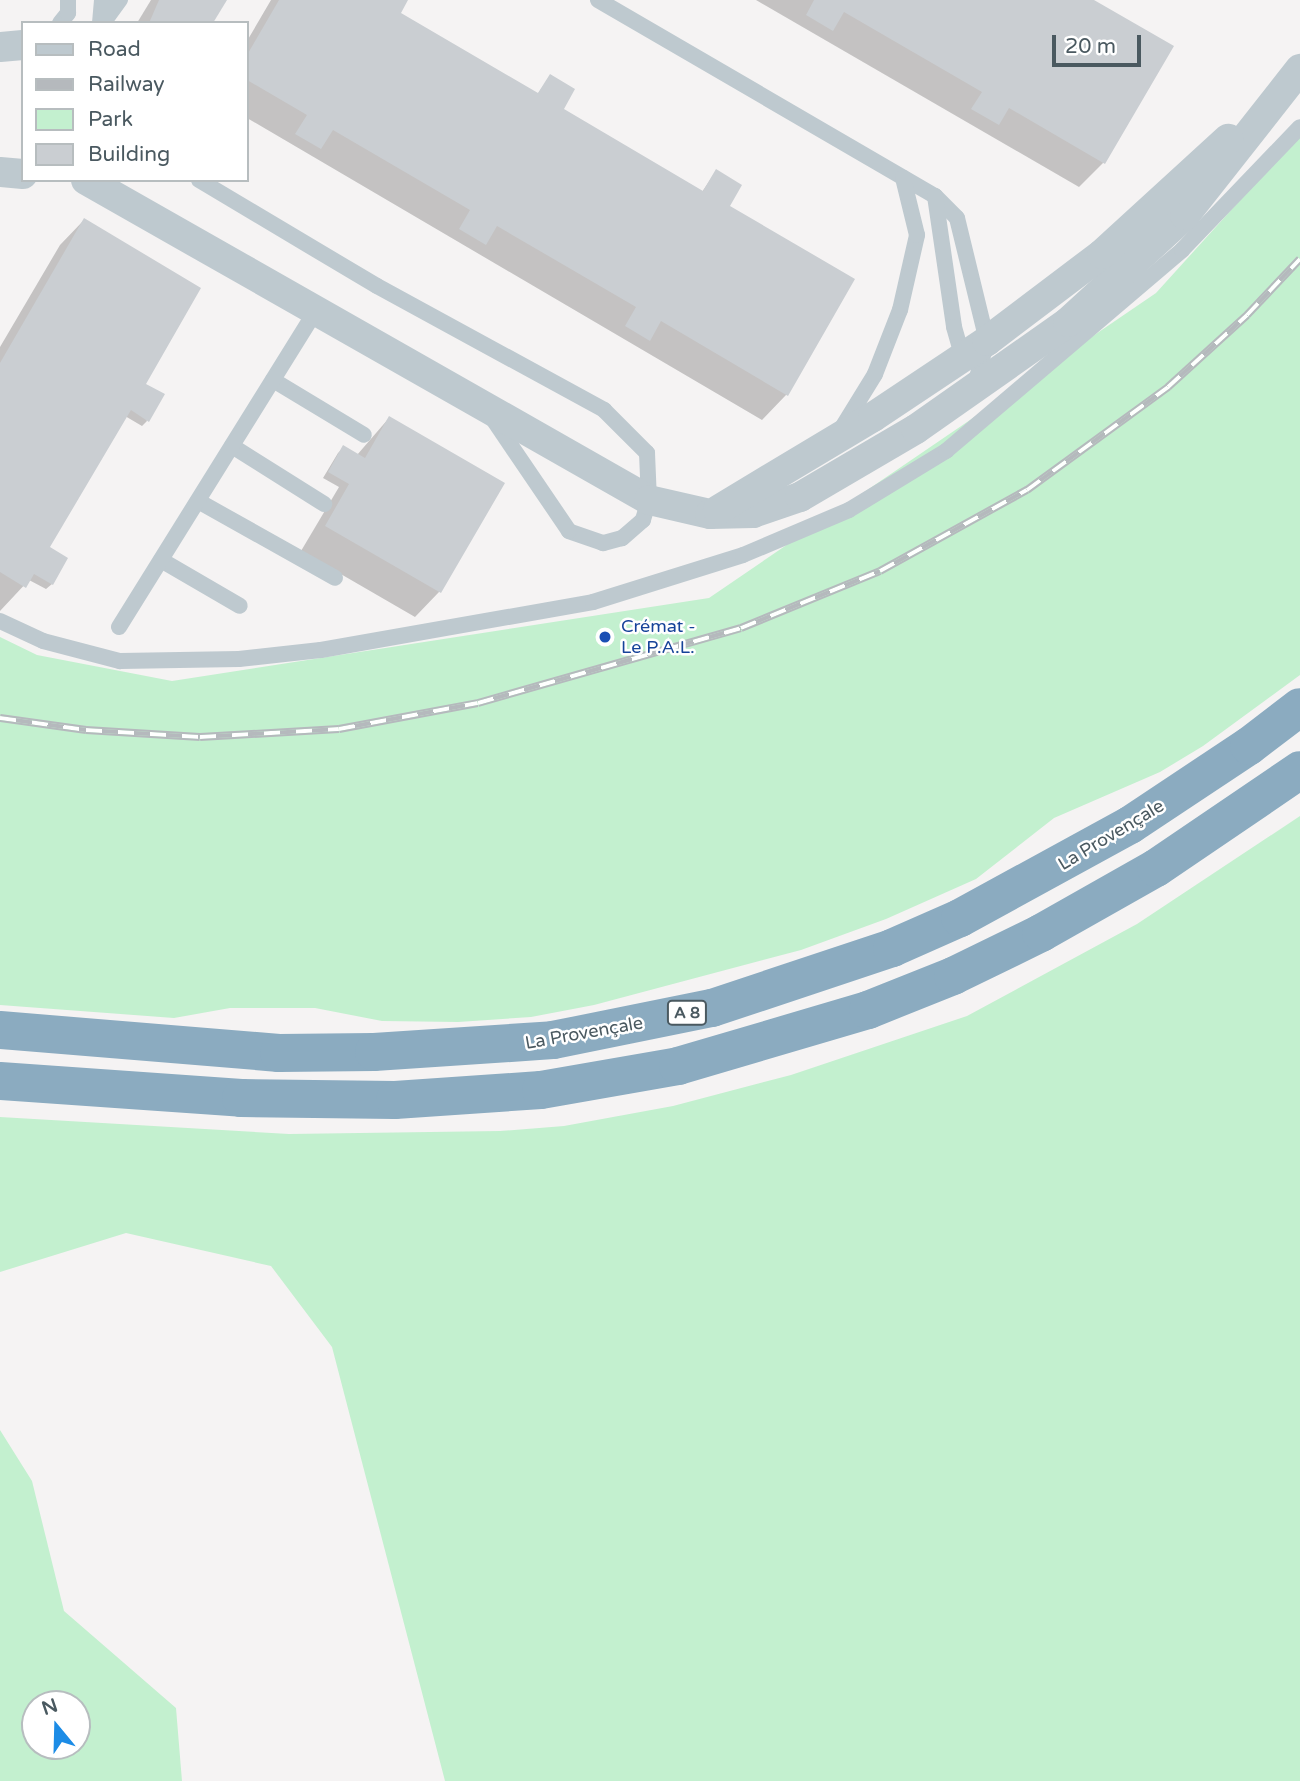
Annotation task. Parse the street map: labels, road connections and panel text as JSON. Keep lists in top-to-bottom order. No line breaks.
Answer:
{"streets":{"highway":["La Provençale","A 8"]},"places":["Crémat - Le P.A.L."],"legend":["Road","Railway","Park","Building"],"scale_bar":"20 m","north":"top"}
